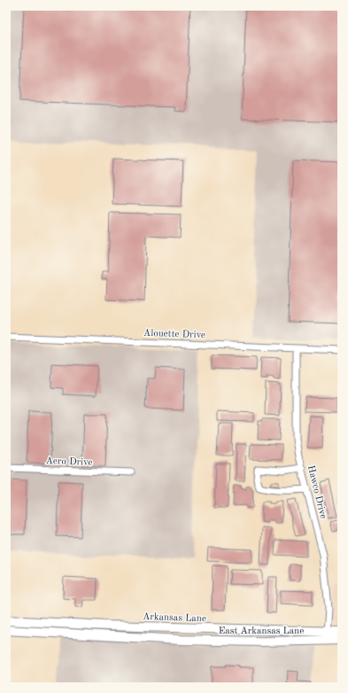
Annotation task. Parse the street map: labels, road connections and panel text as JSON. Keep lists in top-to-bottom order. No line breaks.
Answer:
{"streets":{"main road":["Arkansas Lane","East Arkansas Lane"],"street":["Alouette Drive","Aero Drive","Hawco Drive"]},"crossings":[["Alouette Drive","Hawco Drive"],["Hawco Drive","Arkansas Lane"],["Hawco Drive","East Arkansas Lane"],["Arkansas Lane","East Arkansas Lane"]]}
